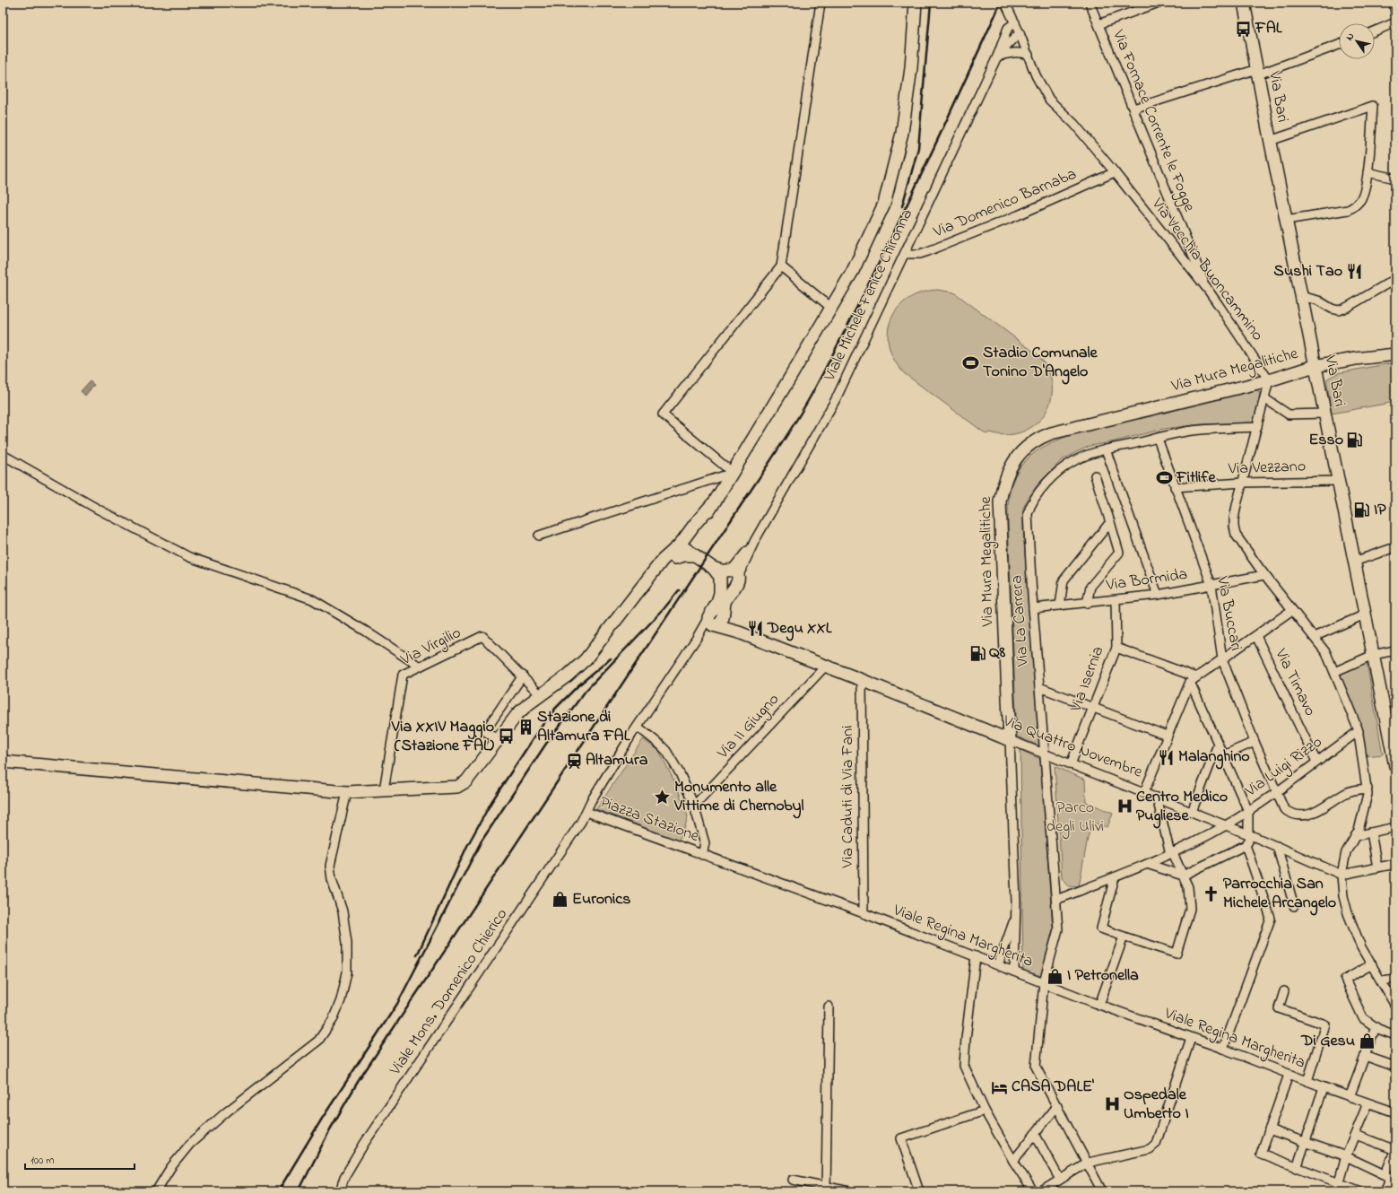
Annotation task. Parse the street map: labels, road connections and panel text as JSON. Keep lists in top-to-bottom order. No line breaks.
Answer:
{"streets":{"main road":["Via Bari","Via Mura Megalitiche","Via Quattro Novembre"],"street":["Via Fornace Corrente le Fogge","Via Domenico Barnaba","Via Vecchia Buoncammino","Viale Michele Fenice Chironna","Via Vezzano","Via Bormida","Via Buccari","Via La Carrera","Via Virgilio","Via Isernia","Via Timavo","Via II Giugno","Via Luigi Rizzo","Via Caduti di Via Fani","Piazza Stazione","Viale Regina Margherita","Viale Mons. Domenico Chierico"]},"crossings":[["Via Bari","Via Mura Megalitiche"],["Via Bari","Via Vezzano"],["Via Fornace Corrente le Fogge","Via Vecchia Buoncammino"],["Via Domenico Barnaba","Via Vecchia Buoncammino"],["Via Domenico Barnaba","Viale Michele Fenice Chironna"],["Via Vecchia Buoncammino","Viale Michele Fenice Chironna"],["Via Vecchia Buoncammino","Via Mura Megalitiche"],["Via Mura Megalitiche","Via Quattro Novembre"],["Via Mura Megalitiche","Viale Regina Margherita"],["Via Vezzano","Via Buccari"],["Via Bormida","Via Buccari"],["Via Bormida","Via La Carrera"],["Via Bormida","Via Isernia"],["Via Buccari","Via La Carrera"],["Via Buccari","Via Luigi Rizzo"],["Via La Carrera","Via Quattro Novembre"],["Via La Carrera","Viale Regina Margherita"],["Via Isernia","Via Quattro Novembre"],["Via Timavo","Via Luigi Rizzo"],["Via II Giugno","Via Quattro Novembre"],["Via II Giugno","Piazza Stazione"],["Via Quattro Novembre","Via Luigi Rizzo"],["Via Quattro Novembre","Via Caduti di Via Fani"],["Via Quattro Novembre","Viale Mons. Domenico Chierico"],["Via Caduti di Via Fani","Viale Regina Margherita"],["Piazza Stazione","Viale Regina Margherita"],["Piazza Stazione","Viale Mons. Domenico Chierico"]],"parks":["Parco degli Ulivi"],"places":{"bus stop":["FAL","Via XXIV Maggio (Stazione FAL)"],"restaurant":["Sushi Tao","Degu XXL","Malanghino"],"sports":["Stadio Comunale Tonino D'Angelo","Fitlife"],"fuel station":["Esso","IP","Q8"],"building":["Stazione di Altamura FAL"],"station":["Altamura"],"place":["Monumento alle Vittime di Chernobyl"],"hospital":["Centro Medico Pugliese","Ospedale Umberto I"],"church":["Parrocchia San Michele Arcangelo"],"shop":["Euronics","I Petronella","Di Gesu"],"hotel":["CASA DALE'"]},"scale_bar":"100 m","north":"top left"}
